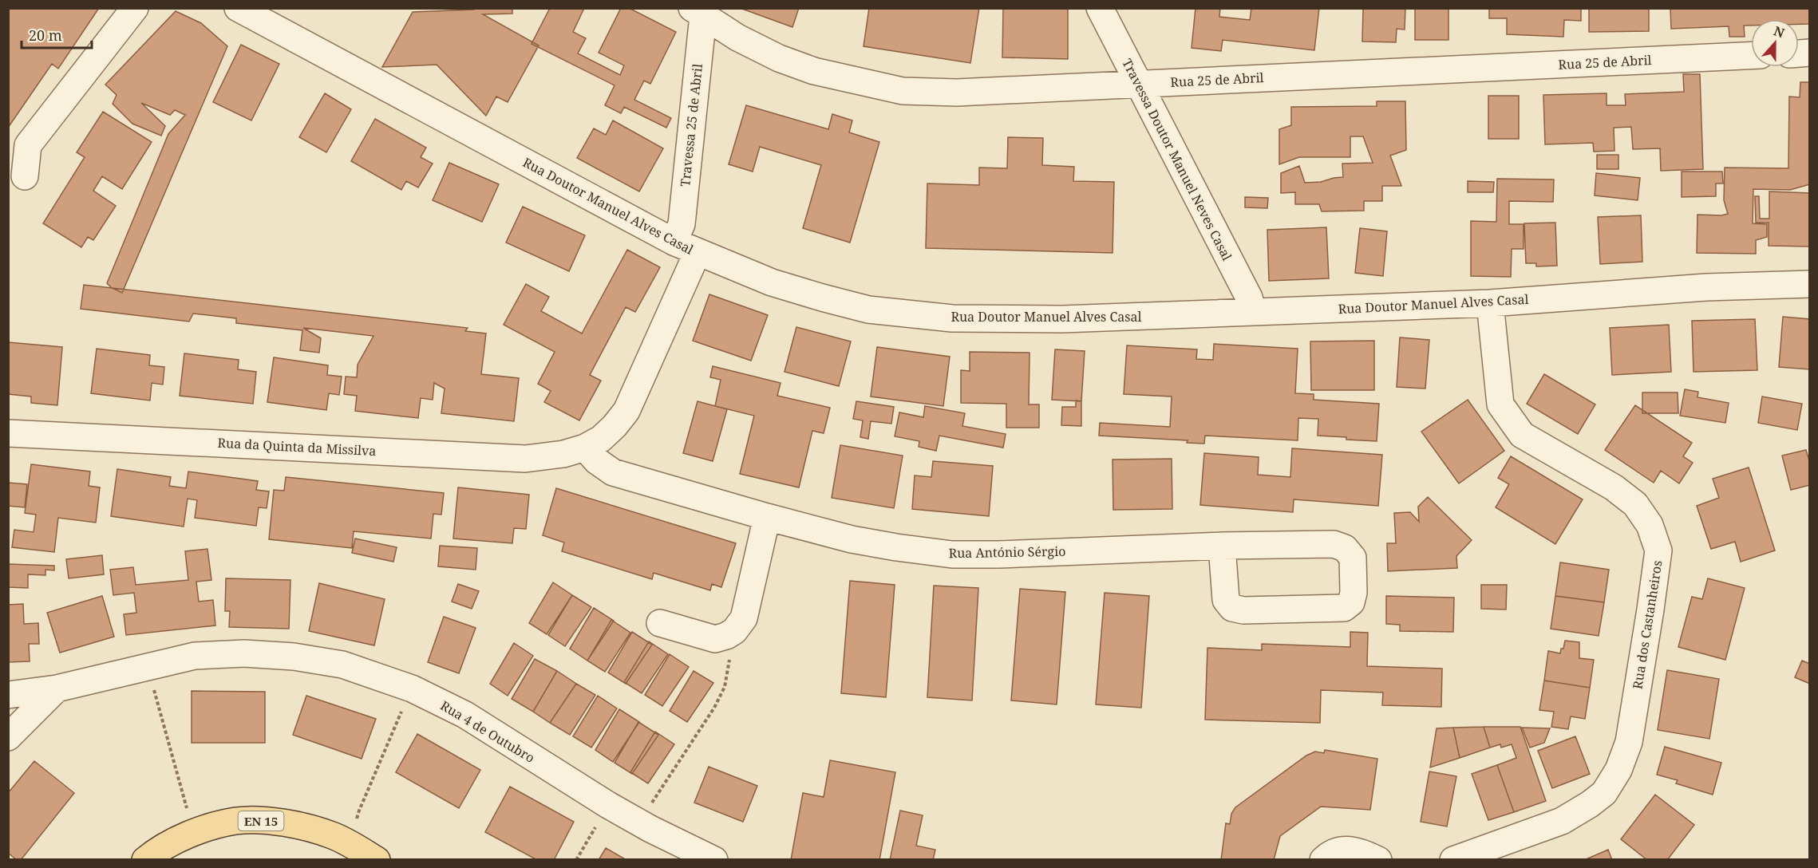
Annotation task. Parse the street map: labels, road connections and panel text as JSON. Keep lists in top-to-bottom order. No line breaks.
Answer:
{"streets":{"main road":["EN 15"],"street":["Rua 25 de Abril","Travessa 25 de Abril","Travessa Doutor Manuel Neves Casal","Rua Doutor Manuel Alves Casal","Rua da Quinta da Missilva","Rua António Sérgio","Rua dos Castanheiros","Rua 4 de Outubro"]},"crossings":[["Rua 25 de Abril","Travessa 25 de Abril"],["Rua 25 de Abril","Travessa Doutor Manuel Neves Casal"],["Travessa 25 de Abril","Rua Doutor Manuel Alves Casal"],["Travessa Doutor Manuel Neves Casal","Rua Doutor Manuel Alves Casal"],["Rua Doutor Manuel Alves Casal","Rua da Quinta da Missilva"],["Rua Doutor Manuel Alves Casal","Rua dos Castanheiros"]],"scale_bar":"20 m","north":"top"}
